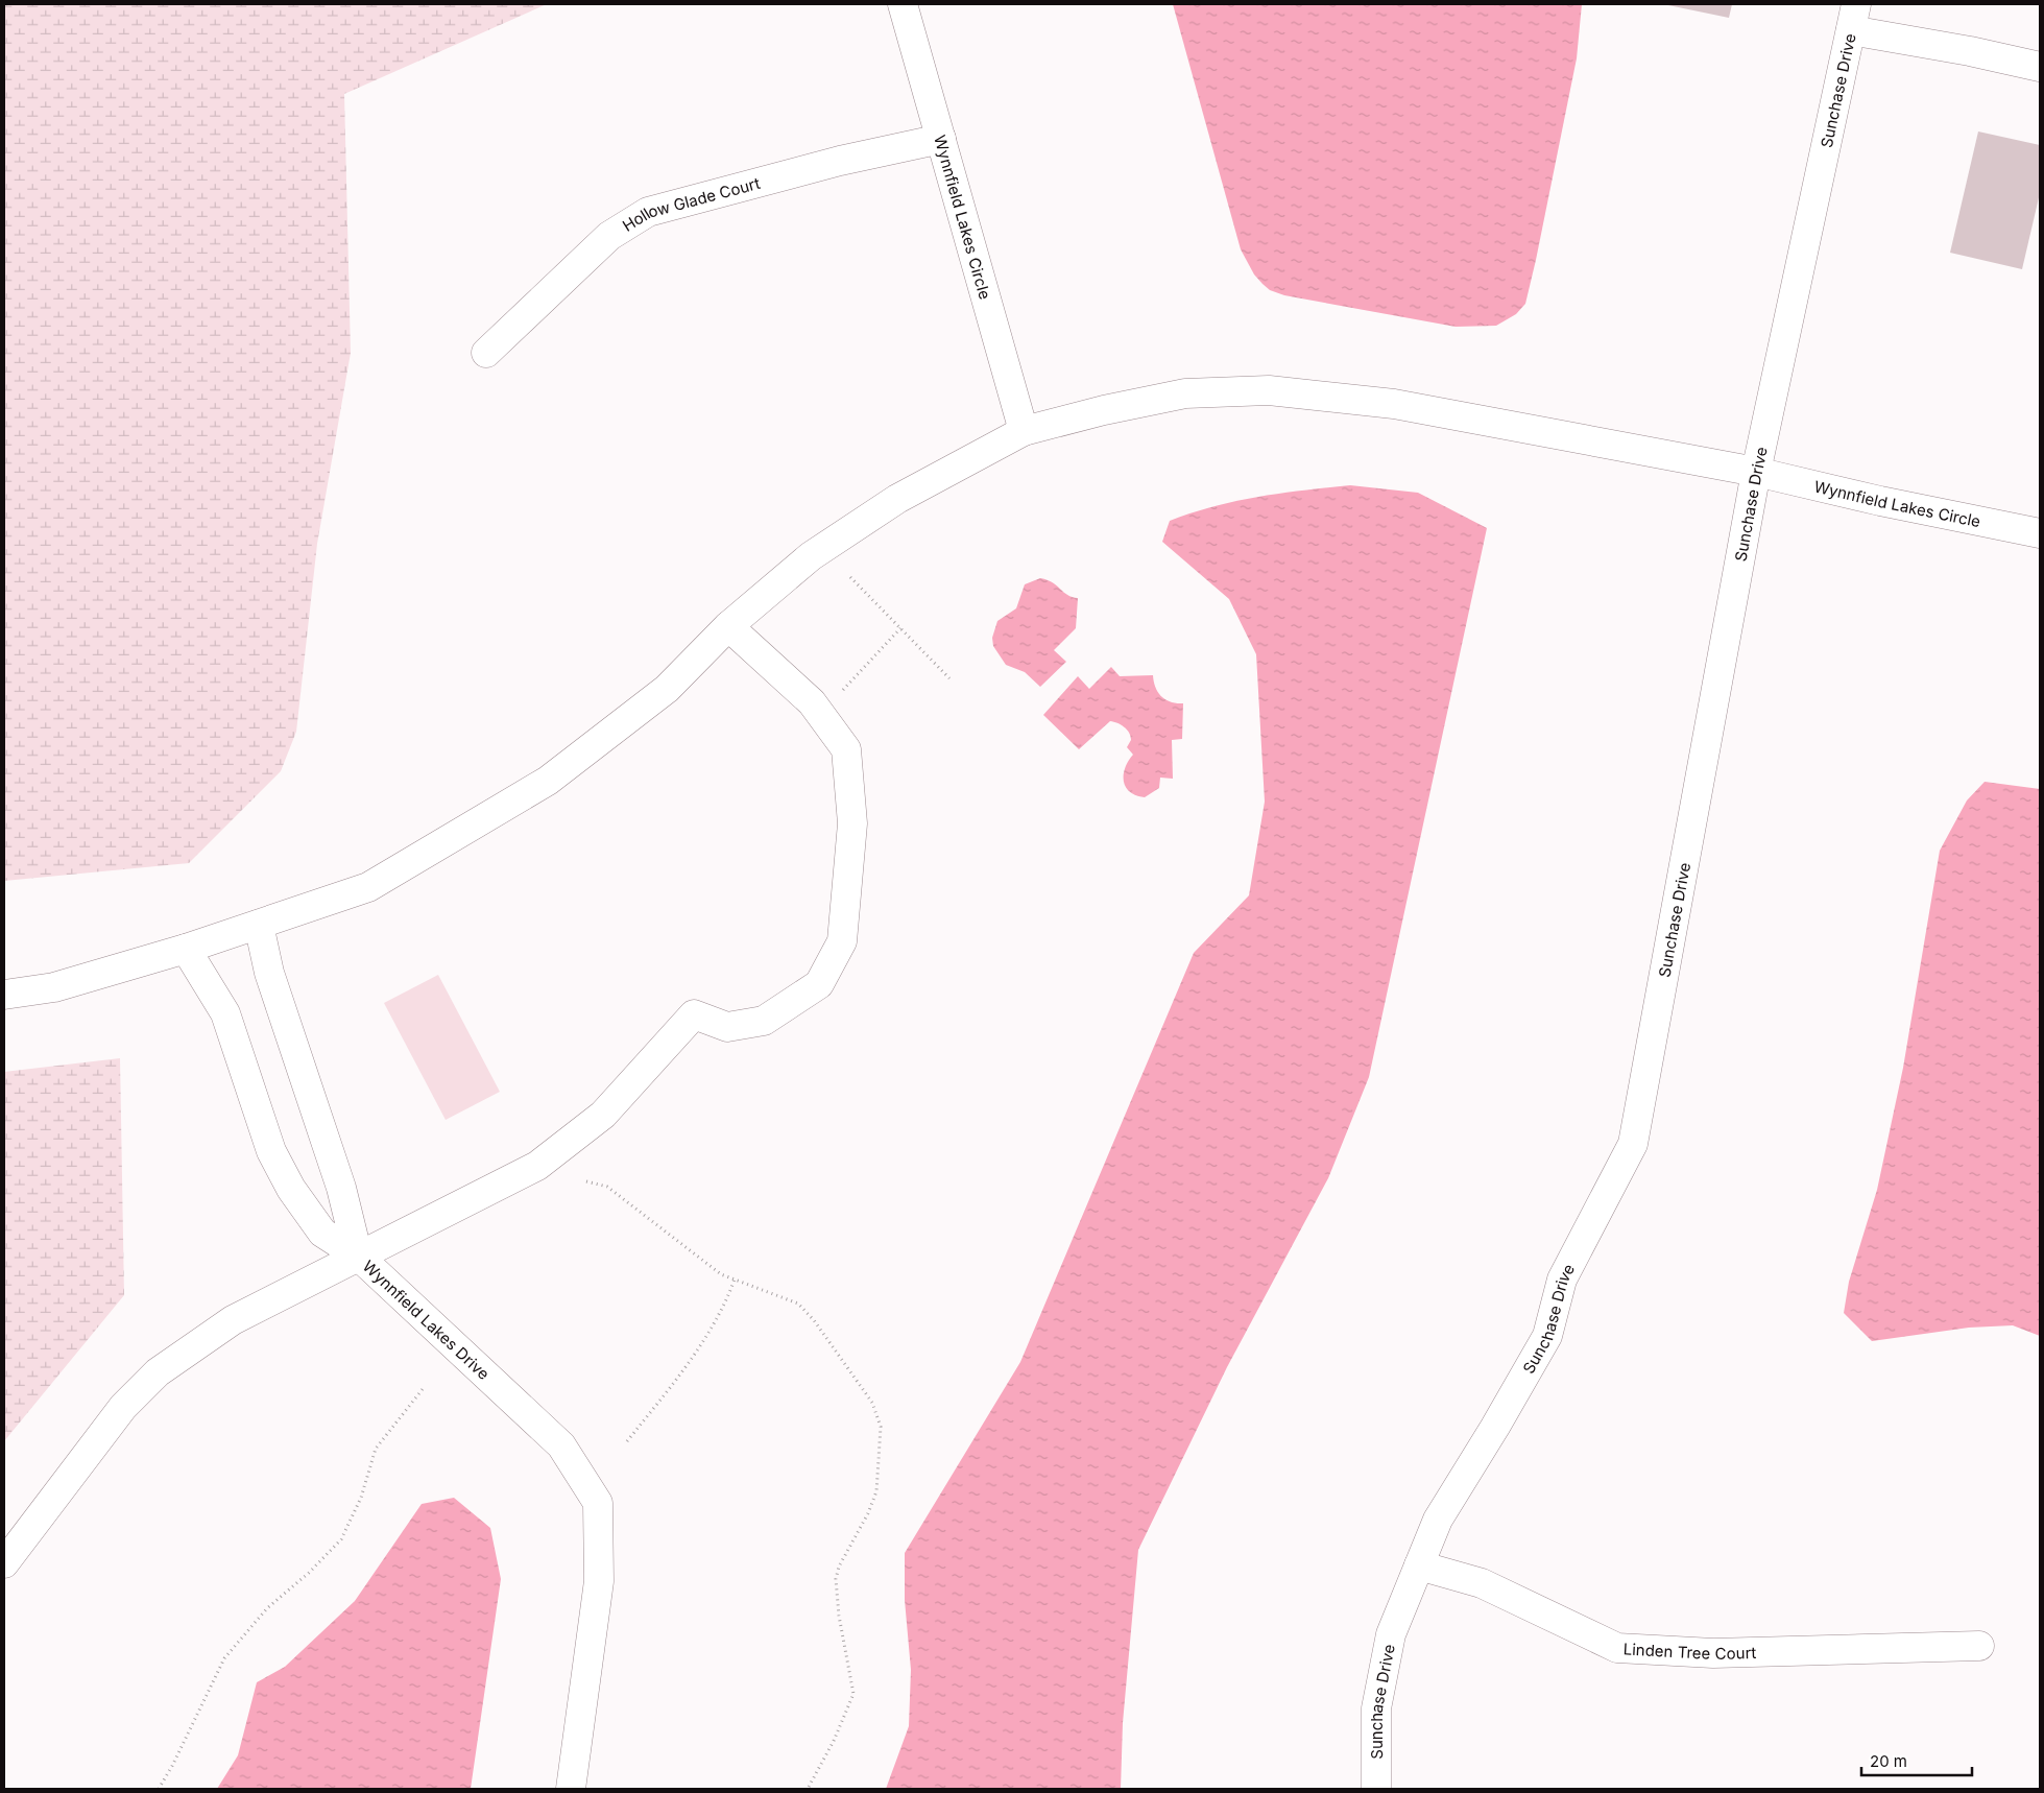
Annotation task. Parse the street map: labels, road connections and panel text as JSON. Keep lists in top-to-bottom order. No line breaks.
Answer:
{"streets":{"street":["Sunchase Drive","Hollow Glade Court","Wynnfield Lakes Circle","Wynnfield Lakes Drive","Linden Tree Court"]},"crossings":[["Sunchase Drive","Wynnfield Lakes Circle"],["Sunchase Drive","Linden Tree Court"],["Hollow Glade Court","Wynnfield Lakes Circle"]],"scale_bar":"20 m"}
